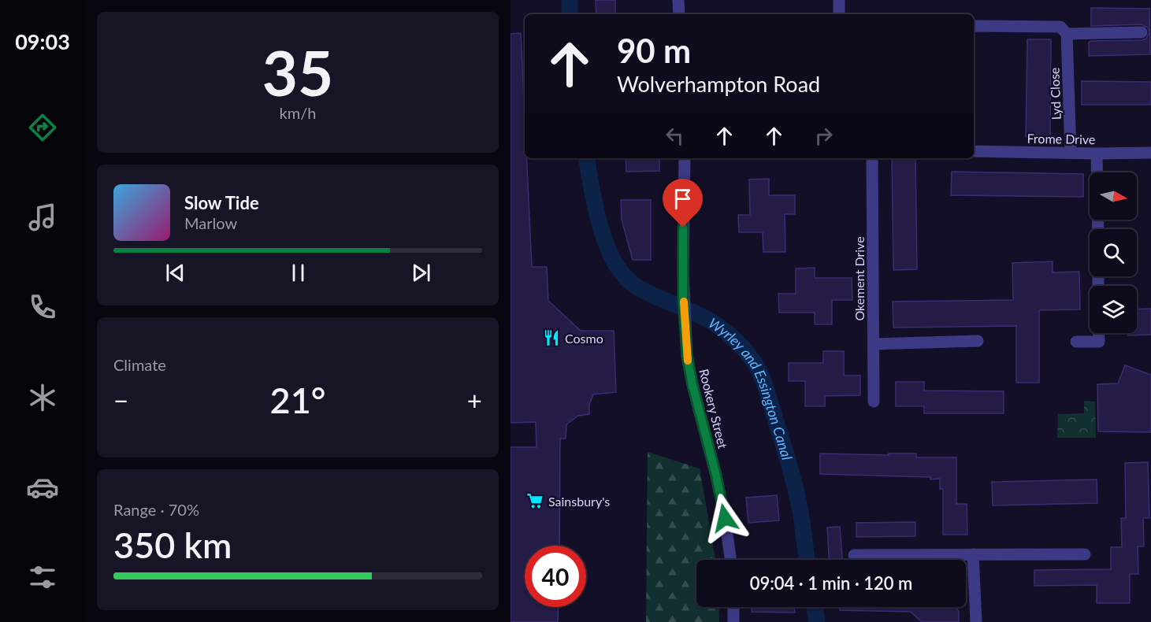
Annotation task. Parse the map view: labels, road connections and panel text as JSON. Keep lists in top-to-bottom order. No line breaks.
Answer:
{"streets":{"street":["Lyd Close","Frome Drive","Okement Drive","Rookery Street"]},"crossings":[["Lyd Close","Frome Drive"]],"water":["Wyrley and Essington Canal"],"places":{"restaurant":["Cosmo"],"supermarket":["Sainsbury's"]},"north":"right","page":{"tabs":"09:03","tile":[["35","km/h"],"Climate",["Range · 70%","350 km"]],"turn":["90 m","Wolverhampton Road"],"song":["Slow Tide","Marlow"],"heat":["−","21°","+"],"limit":"40","trip":"09:04 · 1 min · 120 m"}}
